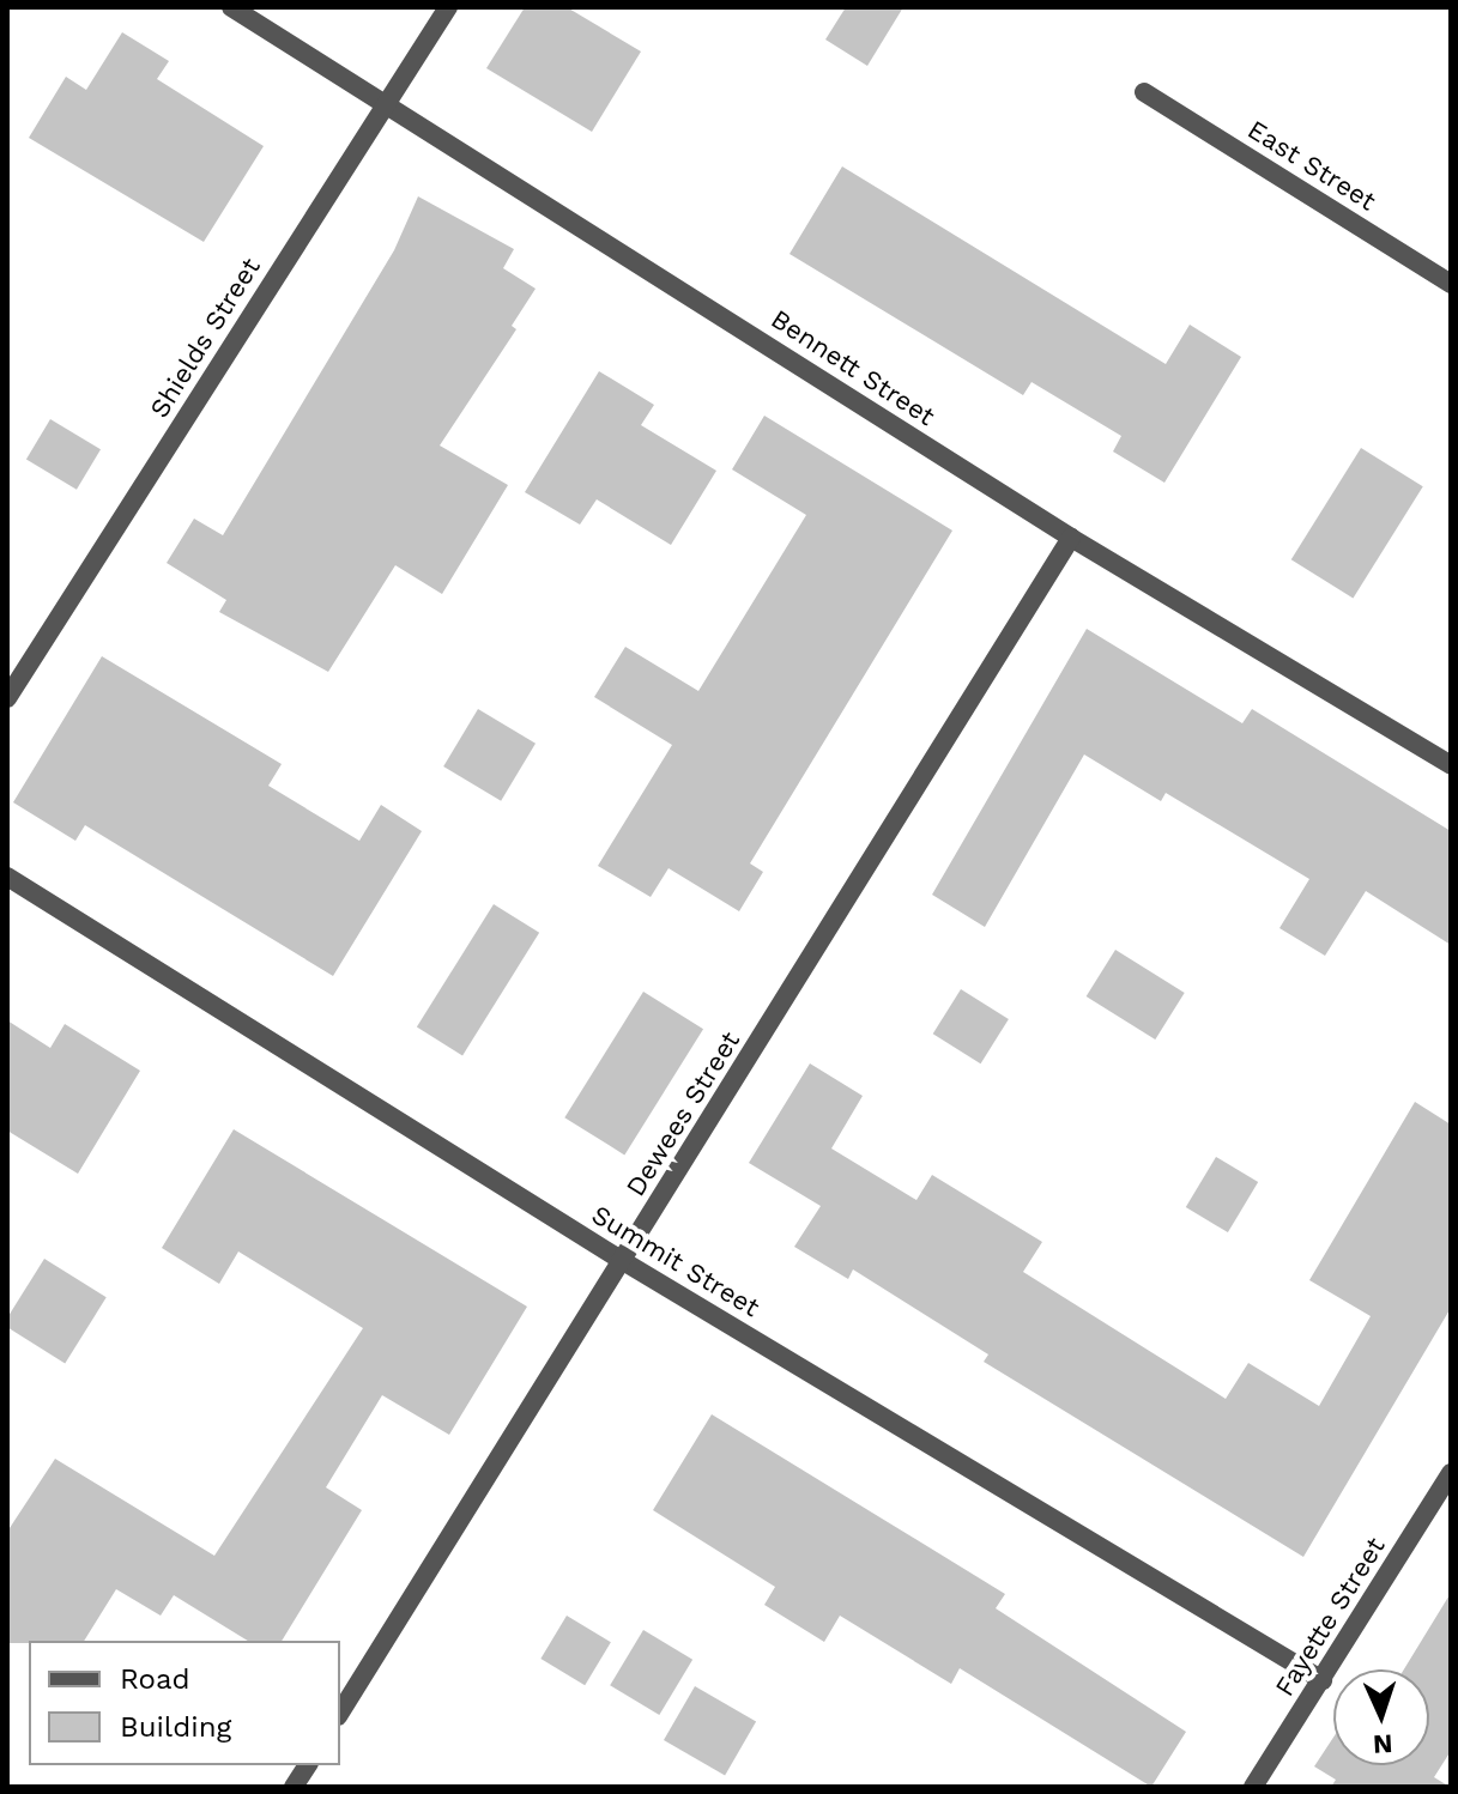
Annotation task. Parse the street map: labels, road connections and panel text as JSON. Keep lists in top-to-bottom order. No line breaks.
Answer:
{"streets":{"street":["East Street","Shields Street","Bennett Street","Dewees Street","Summit Street","Fayette Street"]},"crossings":[["Shields Street","Bennett Street"],["Bennett Street","Dewees Street"],["Dewees Street","Summit Street"],["Summit Street","Fayette Street"]],"legend":["Road","Building"],"north":"bottom"}
